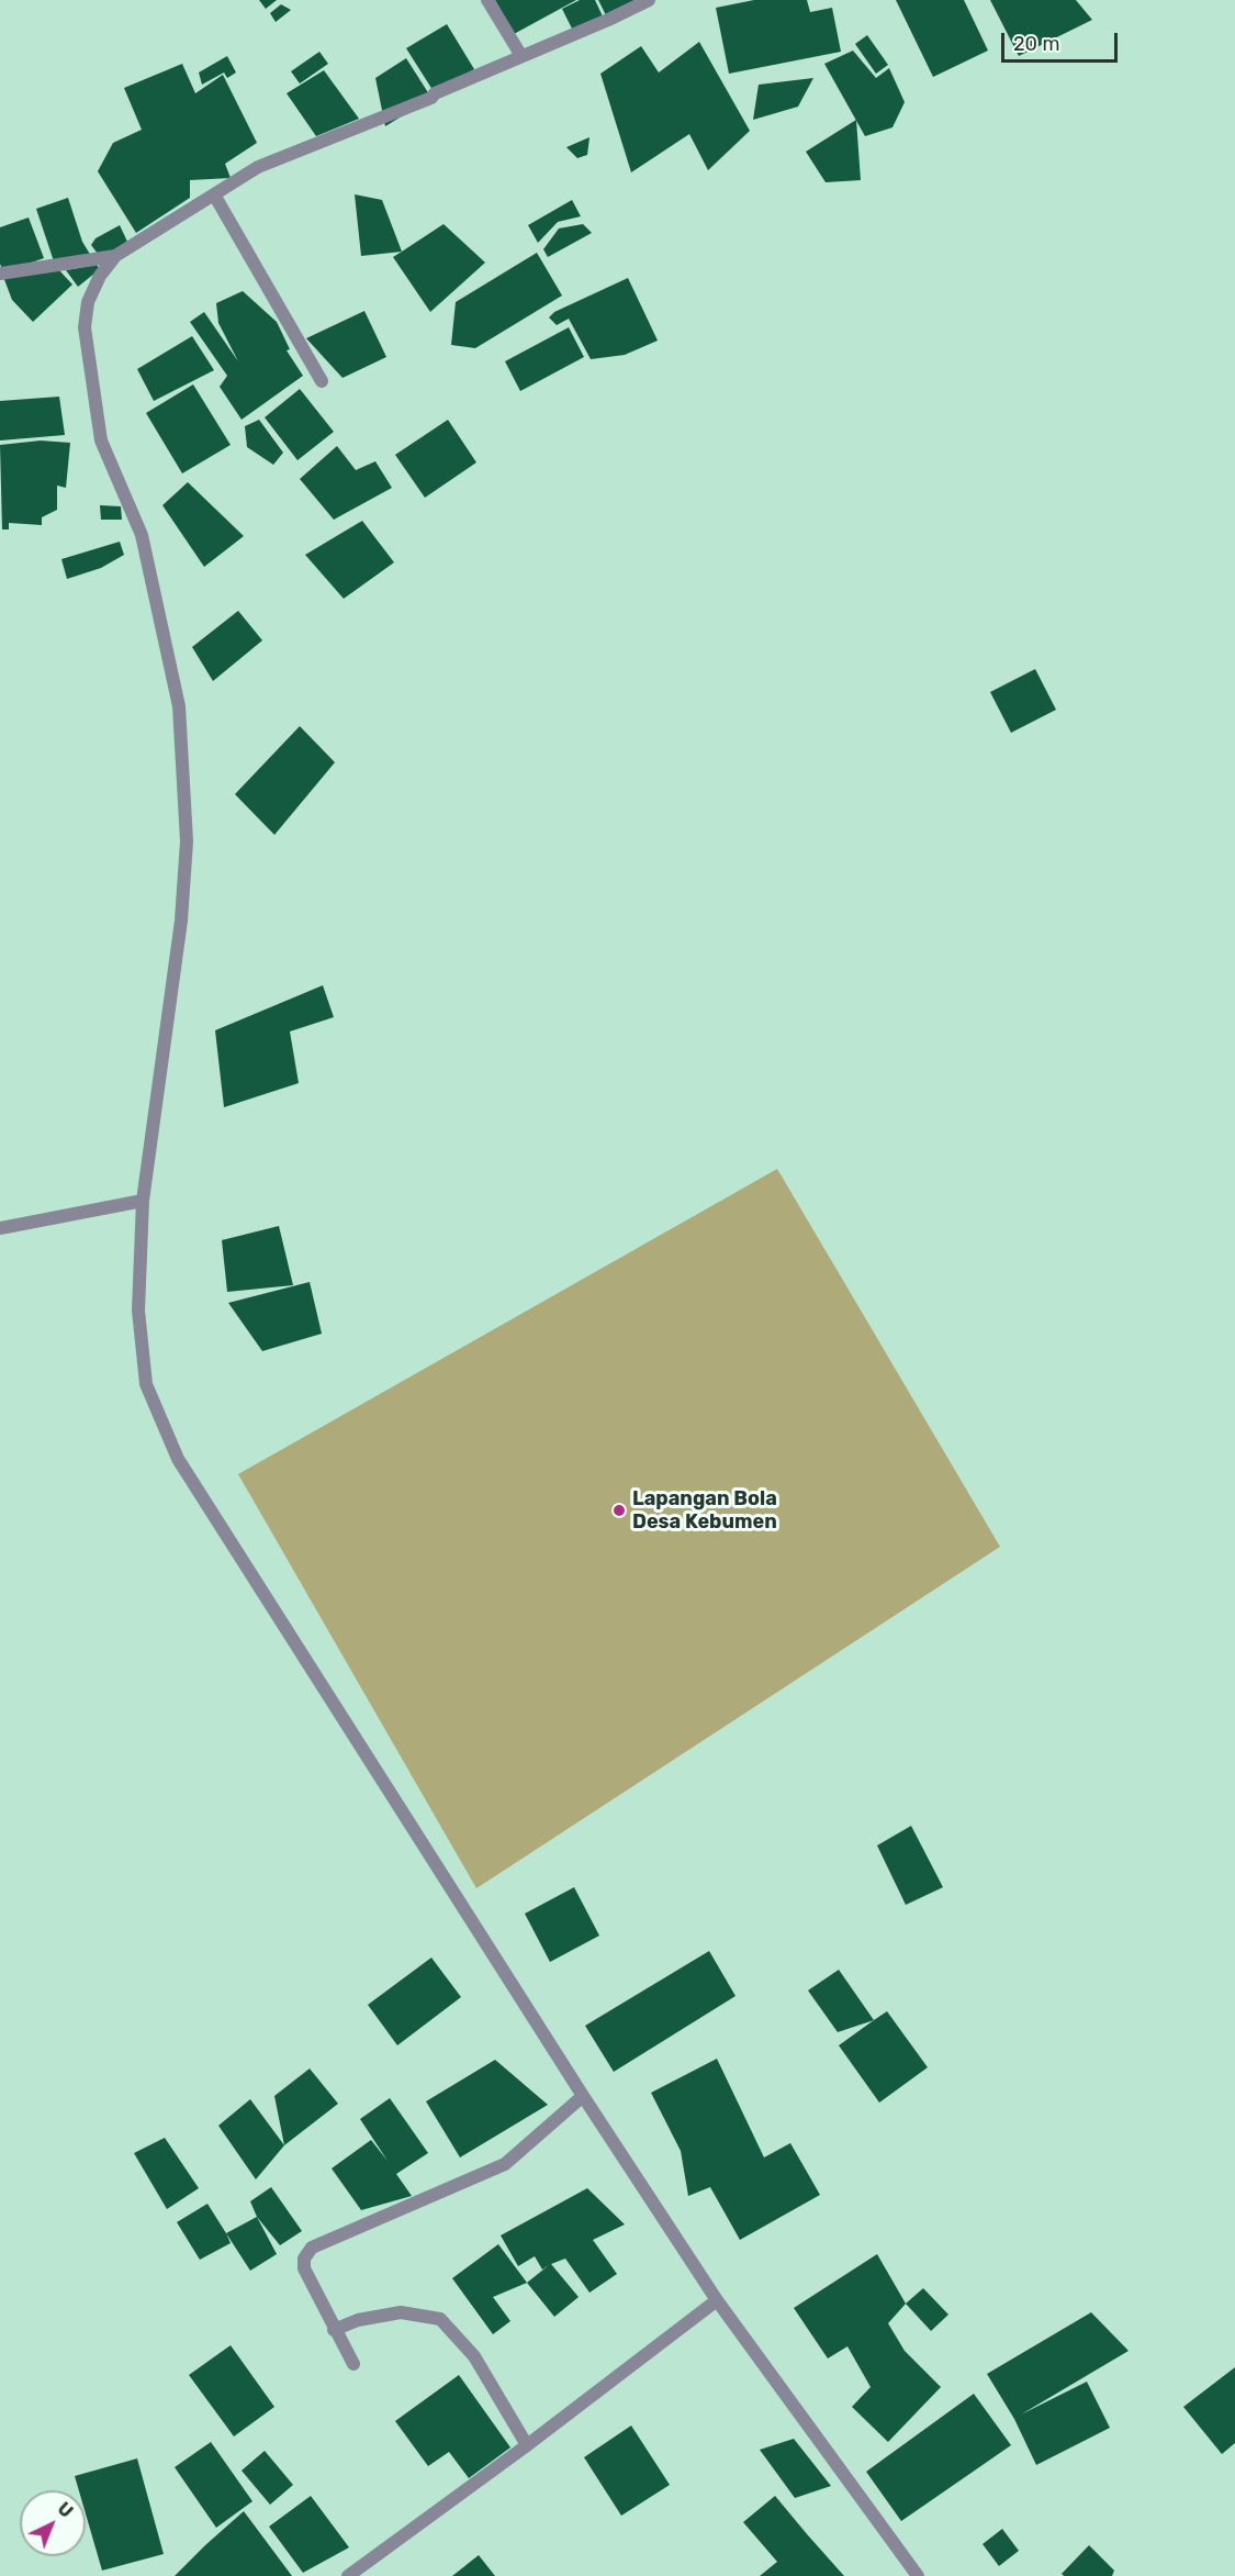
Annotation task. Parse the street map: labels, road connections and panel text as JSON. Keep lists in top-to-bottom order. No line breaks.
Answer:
{"places":["Lapangan Bola Desa Kebumen"],"scale_bar":"20 m","north":"top right"}
